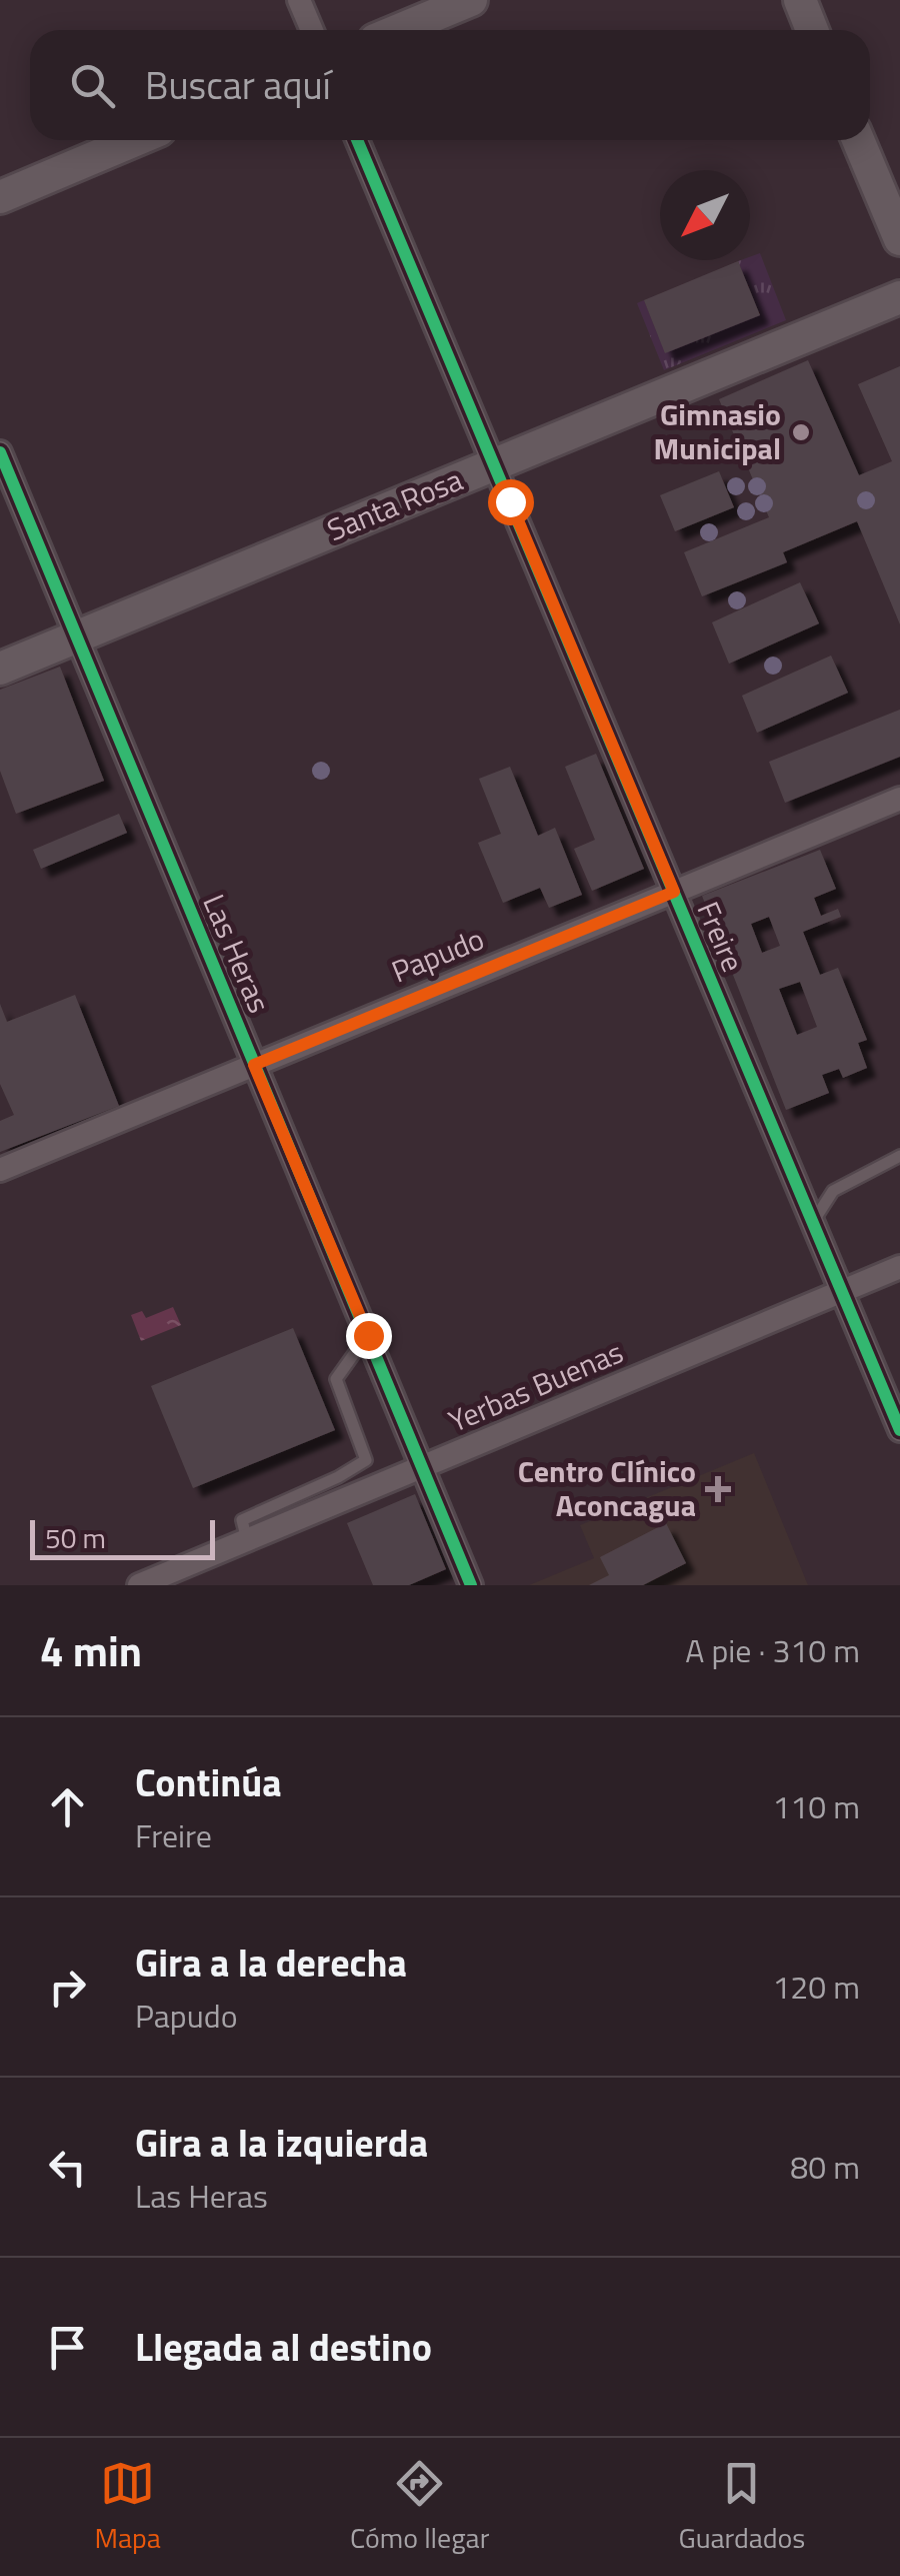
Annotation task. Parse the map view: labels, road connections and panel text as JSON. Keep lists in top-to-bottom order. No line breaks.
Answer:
{"streets":{"main road":["Santa Rosa"],"street":["Freire","Las Heras","Papudo","Yerbas Buenas"]},"crossings":[["Santa Rosa","Freire"],["Santa Rosa","Las Heras"],["Freire","Papudo"],["Freire","Yerbas Buenas"],["Las Heras","Papudo"],["Las Heras","Yerbas Buenas"]],"places":{"other":["Gimnasio Municipal"],"health":["Centro Clínico Aconcagua"]},"scale_bar":"50 m","north":"bottom left","page":{"search":"Buscar aquí","scale":"50 m","heading":["4 min","A pie · 310 m"],"list":[["Continúa","Freire","110 m"],["Gira a la derecha","Papudo","120 m"],["Gira a la izquierda","Las Heras","80 m"],"Llegada al destino"],"nav":["Mapa","Cómo llegar","Guardados"]}}
